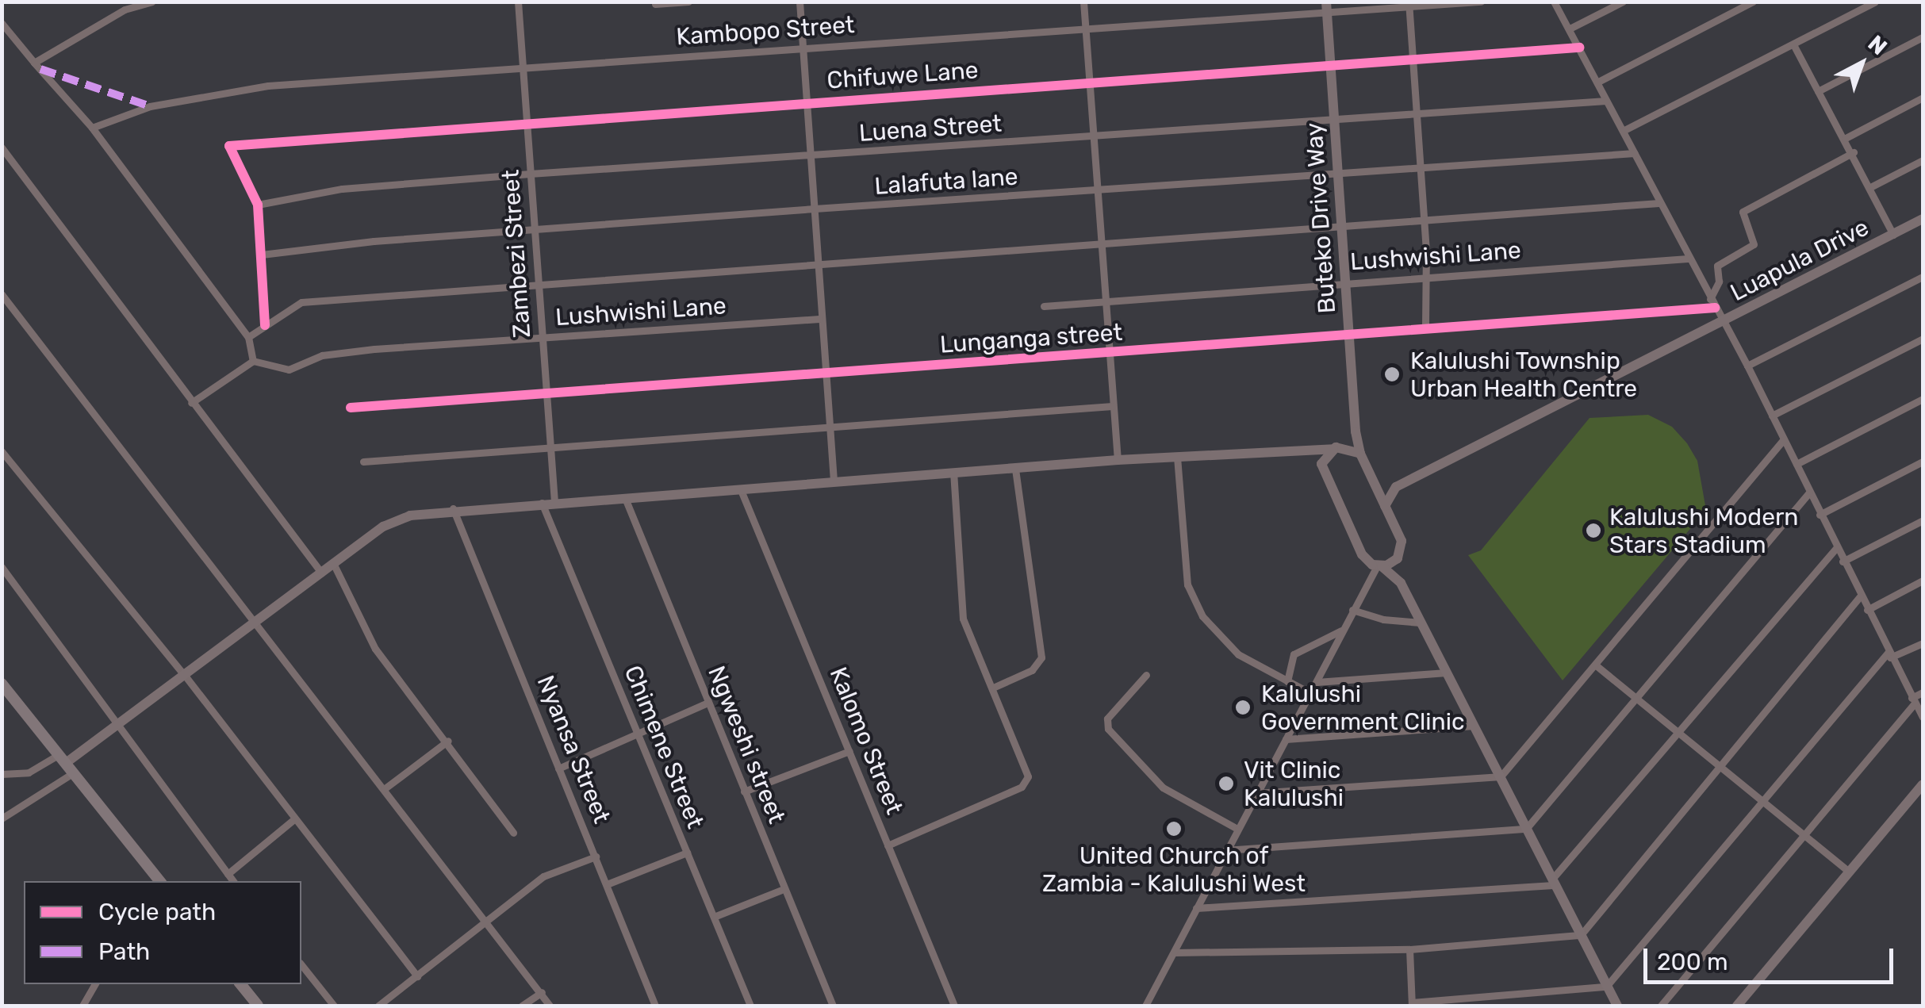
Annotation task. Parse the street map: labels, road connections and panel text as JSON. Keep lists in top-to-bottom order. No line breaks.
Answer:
{"streets":{"street":["Kambopo Street","Chifuwe Lane","Luena Street","Lalafuta lane","Buteko Drive Way","Zambezi Street","Lushwishi Lane","Luapula Drive","Lunganga street","Kalomo Street","Ngweshi street","Chimene Street","Nyansa Street"]},"crossings":[["Kambopo Street","Buteko Drive Way"],["Kambopo Street","Zambezi Street"],["Chifuwe Lane","Luena Street"],["Chifuwe Lane","Buteko Drive Way"],["Chifuwe Lane","Zambezi Street"],["Luena Street","Buteko Drive Way"],["Luena Street","Zambezi Street"],["Lalafuta lane","Buteko Drive Way"],["Lalafuta lane","Zambezi Street"],["Buteko Drive Way","Lushwishi Lane"],["Buteko Drive Way","Lunganga street"],["Zambezi Street","Lushwishi Lane"],["Zambezi Street","Lunganga street"]],"places":["Kalulushi Township Urban Health Centre","Kalulushi Modern Stars Stadium","Kalulushi Government Clinic","Vit Clinic Kalulushi","United Church of Zambia - Kalulushi West"],"legend":["Cycle path","Path"],"scale_bar":"200 m","north":"top right"}
